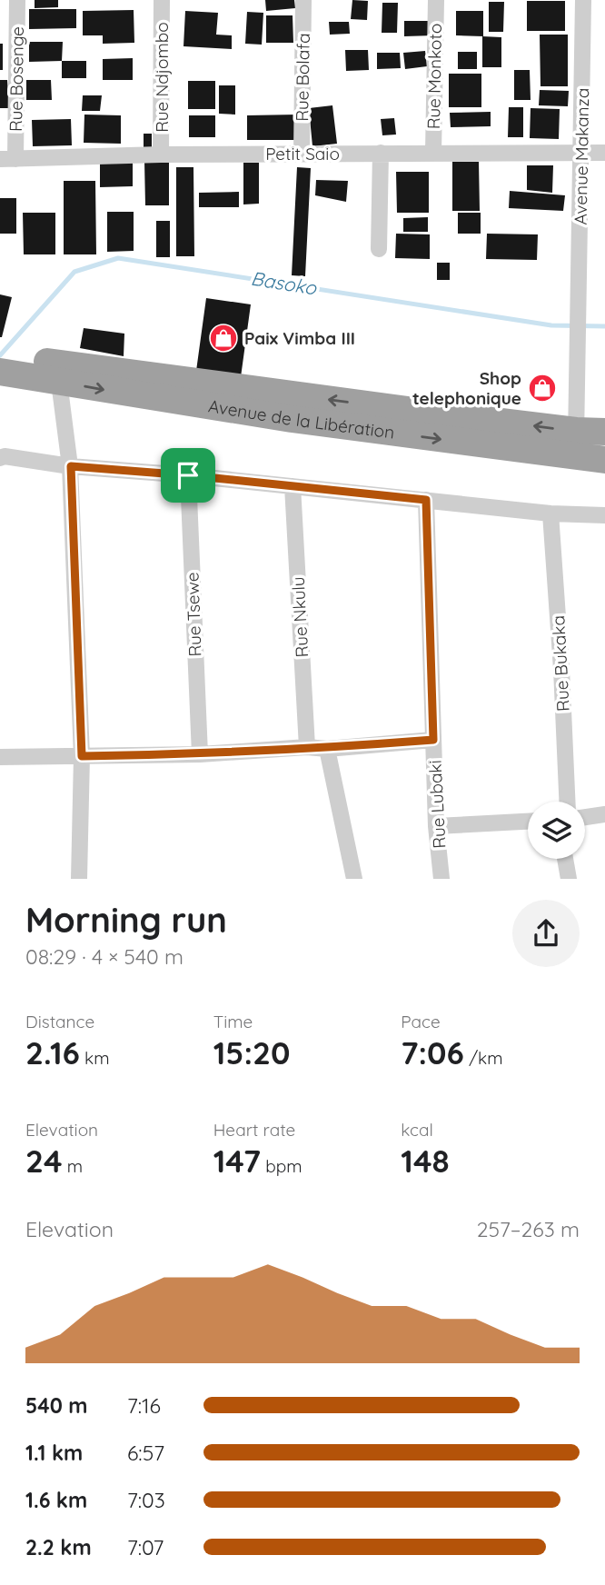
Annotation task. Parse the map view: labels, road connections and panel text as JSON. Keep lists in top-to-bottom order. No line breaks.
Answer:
{"streets":{"highway":["Avenue de la Libération"],"street":["Rue Monkoto","Rue Ndjombo","Rue Bolafa","Rue Bosenge","Petit Saio","Avenue Makanza","Rue Tsewe","Rue Nkulu","Rue Bukaka","Rue Lubaki"]},"crossings":[["Rue Monkoto","Petit Saio"],["Rue Ndjombo","Petit Saio"],["Rue Bolafa","Petit Saio"],["Rue Bosenge","Petit Saio"],["Petit Saio","Avenue Makanza"],["Avenue Makanza","Avenue de la Libération"]],"water":["Basoko"],"places":{"shop":["Paix Vimba III","Shop telephonique"]},"page":{"heading":["Morning run","08:29 · 4 × 540 m"],"stats":[["Distance","2.16 km"],["Time","15:20"],["Pace","7:06 /km"],["Elevation","24 m"],["Heart rate","147 bpm"],["kcal","148"]],"chart":["Elevation","257–263 m"],"list":[{"name":"540 m","note":"7:16"},{"name":"1.1 km","note":"6:57"},{"name":"1.6 km","note":"7:03"},{"name":"2.2 km","note":"7:07"}]}}
